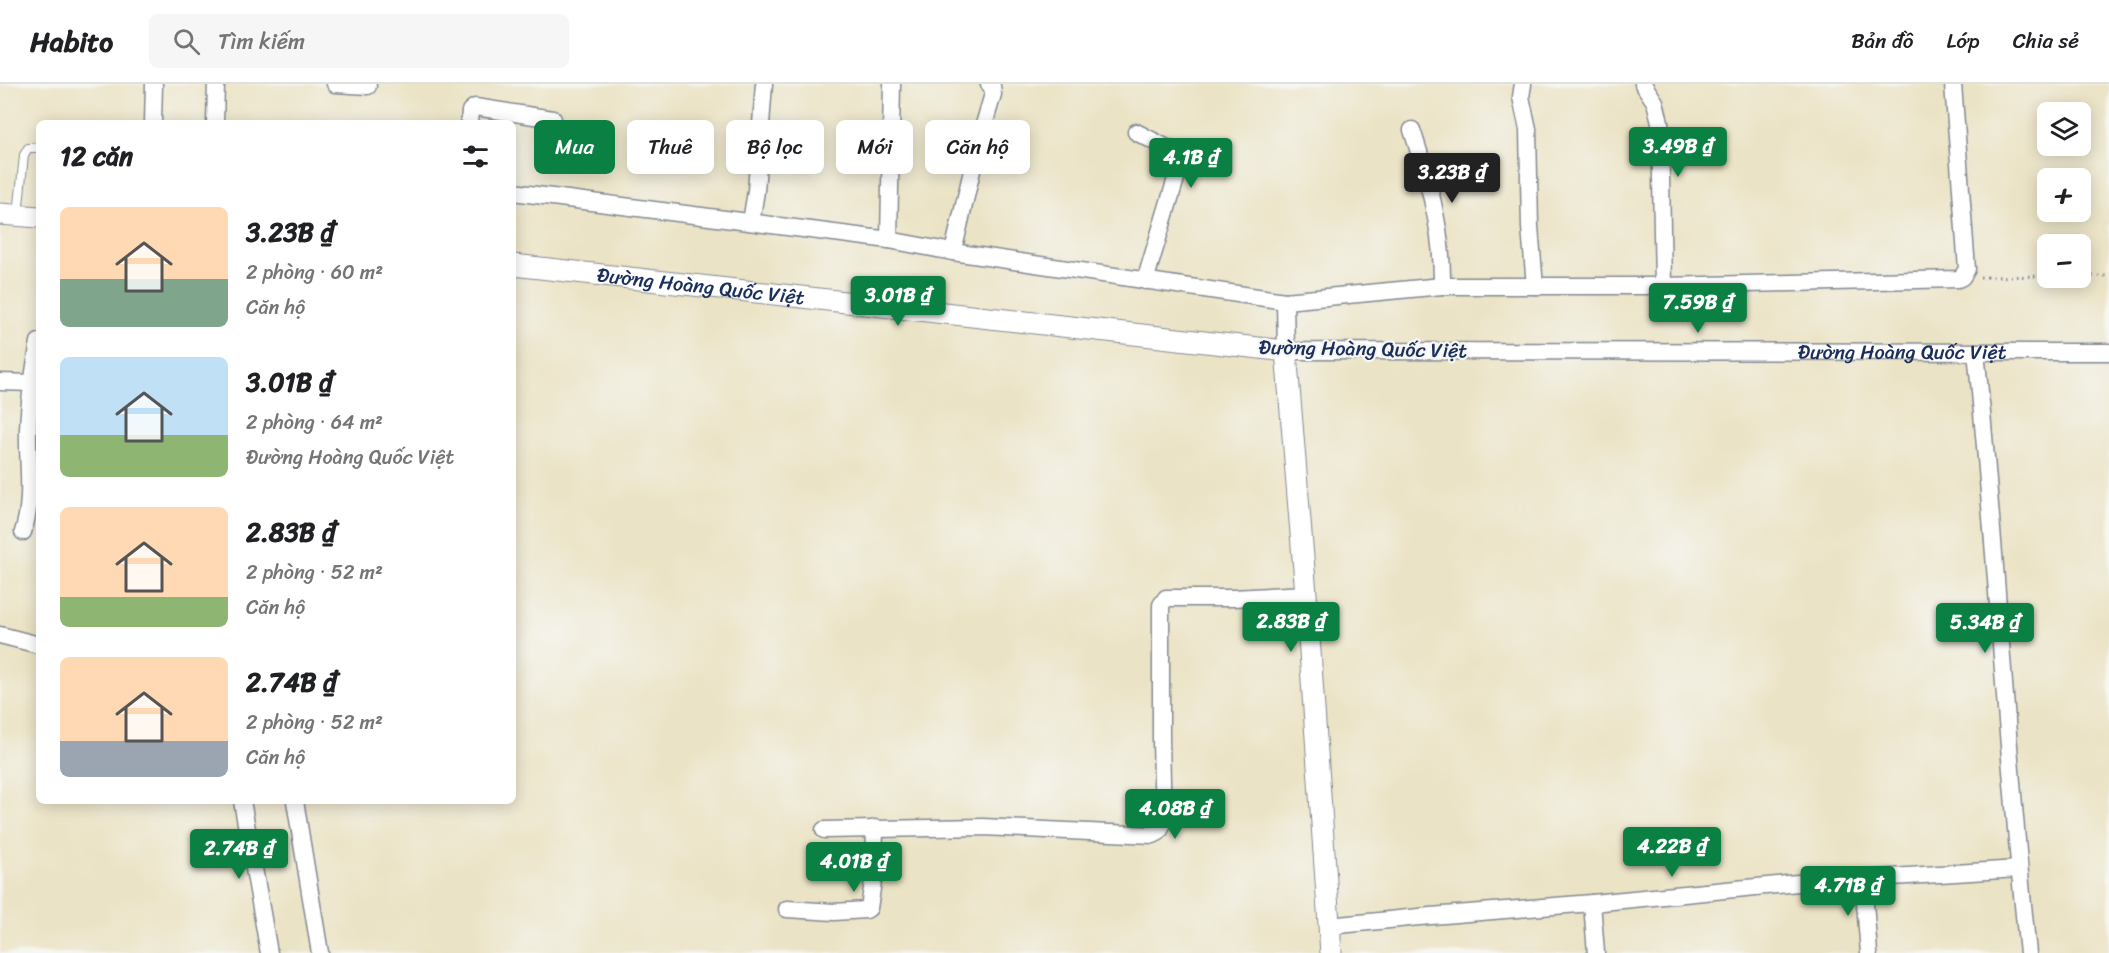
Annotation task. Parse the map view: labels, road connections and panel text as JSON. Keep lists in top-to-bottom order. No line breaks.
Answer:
{"streets":{"street":["Đường Hoàng Quốc Việt"]},"page":{"header":"Habito","search":"Tìm kiếm","nav":["Bản đồ","Lớp","Chia sẻ"],"map_buttons":["+","−"],"chip":["Mua","Thuê","Bộ lọc","Mới","Căn hộ"],"heading":"12 căn","price":["3.49B ₫","4.1B ₫","3.23B ₫","3.01B ₫","7.59B ₫","2.83B ₫","5.34B ₫","4.08B ₫","4.22B ₫","2.74B ₫","4.01B ₫","4.71B ₫"],"list":[{"name":"3.23B ₫","note":"2 phòng · 60 m² · Căn hộ"},{"name":"3.01B ₫","note":"2 phòng · 64 m² · Đường Hoàng Quốc Việt"},{"name":"2.83B ₫","note":"2 phòng · 52 m² · Căn hộ"},{"name":"2.74B ₫","note":"2 phòng · 52 m² · Căn hộ"}]}}
